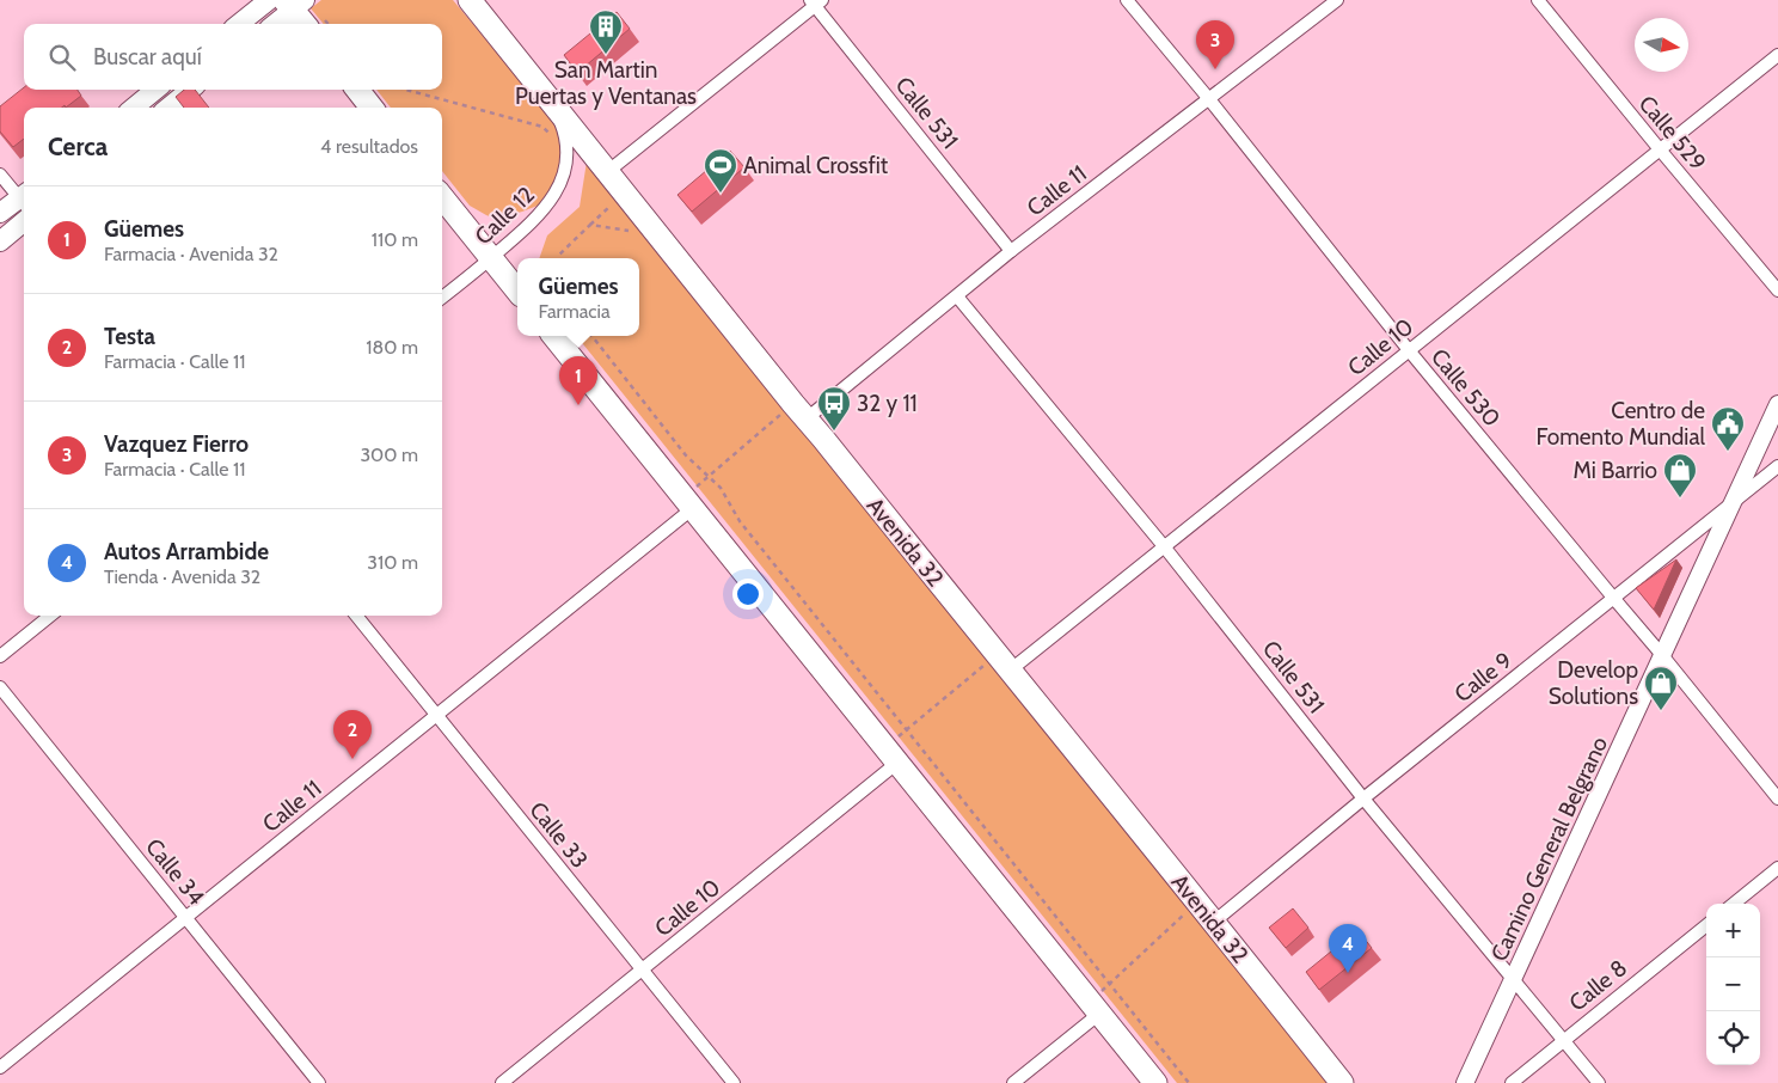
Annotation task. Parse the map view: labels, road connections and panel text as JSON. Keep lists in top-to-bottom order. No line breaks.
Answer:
{"streets":{"highway":["Avenida 32"],"street":["Calle 531","Calle 529","Calle 11","Calle 12","Calle 10","Calle 530","Calle 9","Calle 33","Camino General Belgrano","Calle 34","Calle 8"]},"crossings":[["Calle 531","Calle 11"],["Calle 531","Calle 10"],["Calle 531","Calle 9"],["Calle 531","Camino General Belgrano"],["Calle 531","Calle 8"],["Calle 529","Calle 10"],["Calle 11","Calle 530"],["Calle 11","Avenida 32"],["Calle 11","Calle 33"],["Calle 11","Calle 34"],["Calle 12","Avenida 32"],["Calle 10","Calle 530"],["Calle 10","Avenida 32"],["Calle 10","Calle 33"],["Calle 530","Calle 9"],["Calle 530","Camino General Belgrano"],["Avenida 32","Calle 9"],["Calle 9","Camino General Belgrano"]],"places":{"building":["San Martin Puertas y Ventanas"],"sports":["Animal Crossfit"],"bus stop":["32 y 11"],"public building":["Centro de Fomento Mundial"],"shop":["Mi Barrio","Develop Solutions"]},"north":"right","page":{"pins":["3","1","2","4"],"search":"Buscar aquí","heading":["Cerca","4 resultados"],"list":[{"mark":"1","name":"Güemes","note":"Farmacia · Avenida 32","value":"110 m"},{"mark":"2","name":"Testa","note":"Farmacia · Calle 11","value":"180 m"},{"mark":"3","name":"Vazquez Fierro","note":"Farmacia · Calle 11","value":"300 m"},{"mark":"4","name":"Autos Arrambide","note":"Tienda · Avenida 32","value":"310 m"}],"popup":["Güemes","Farmacia"],"map_buttons":["+","−"]}}
